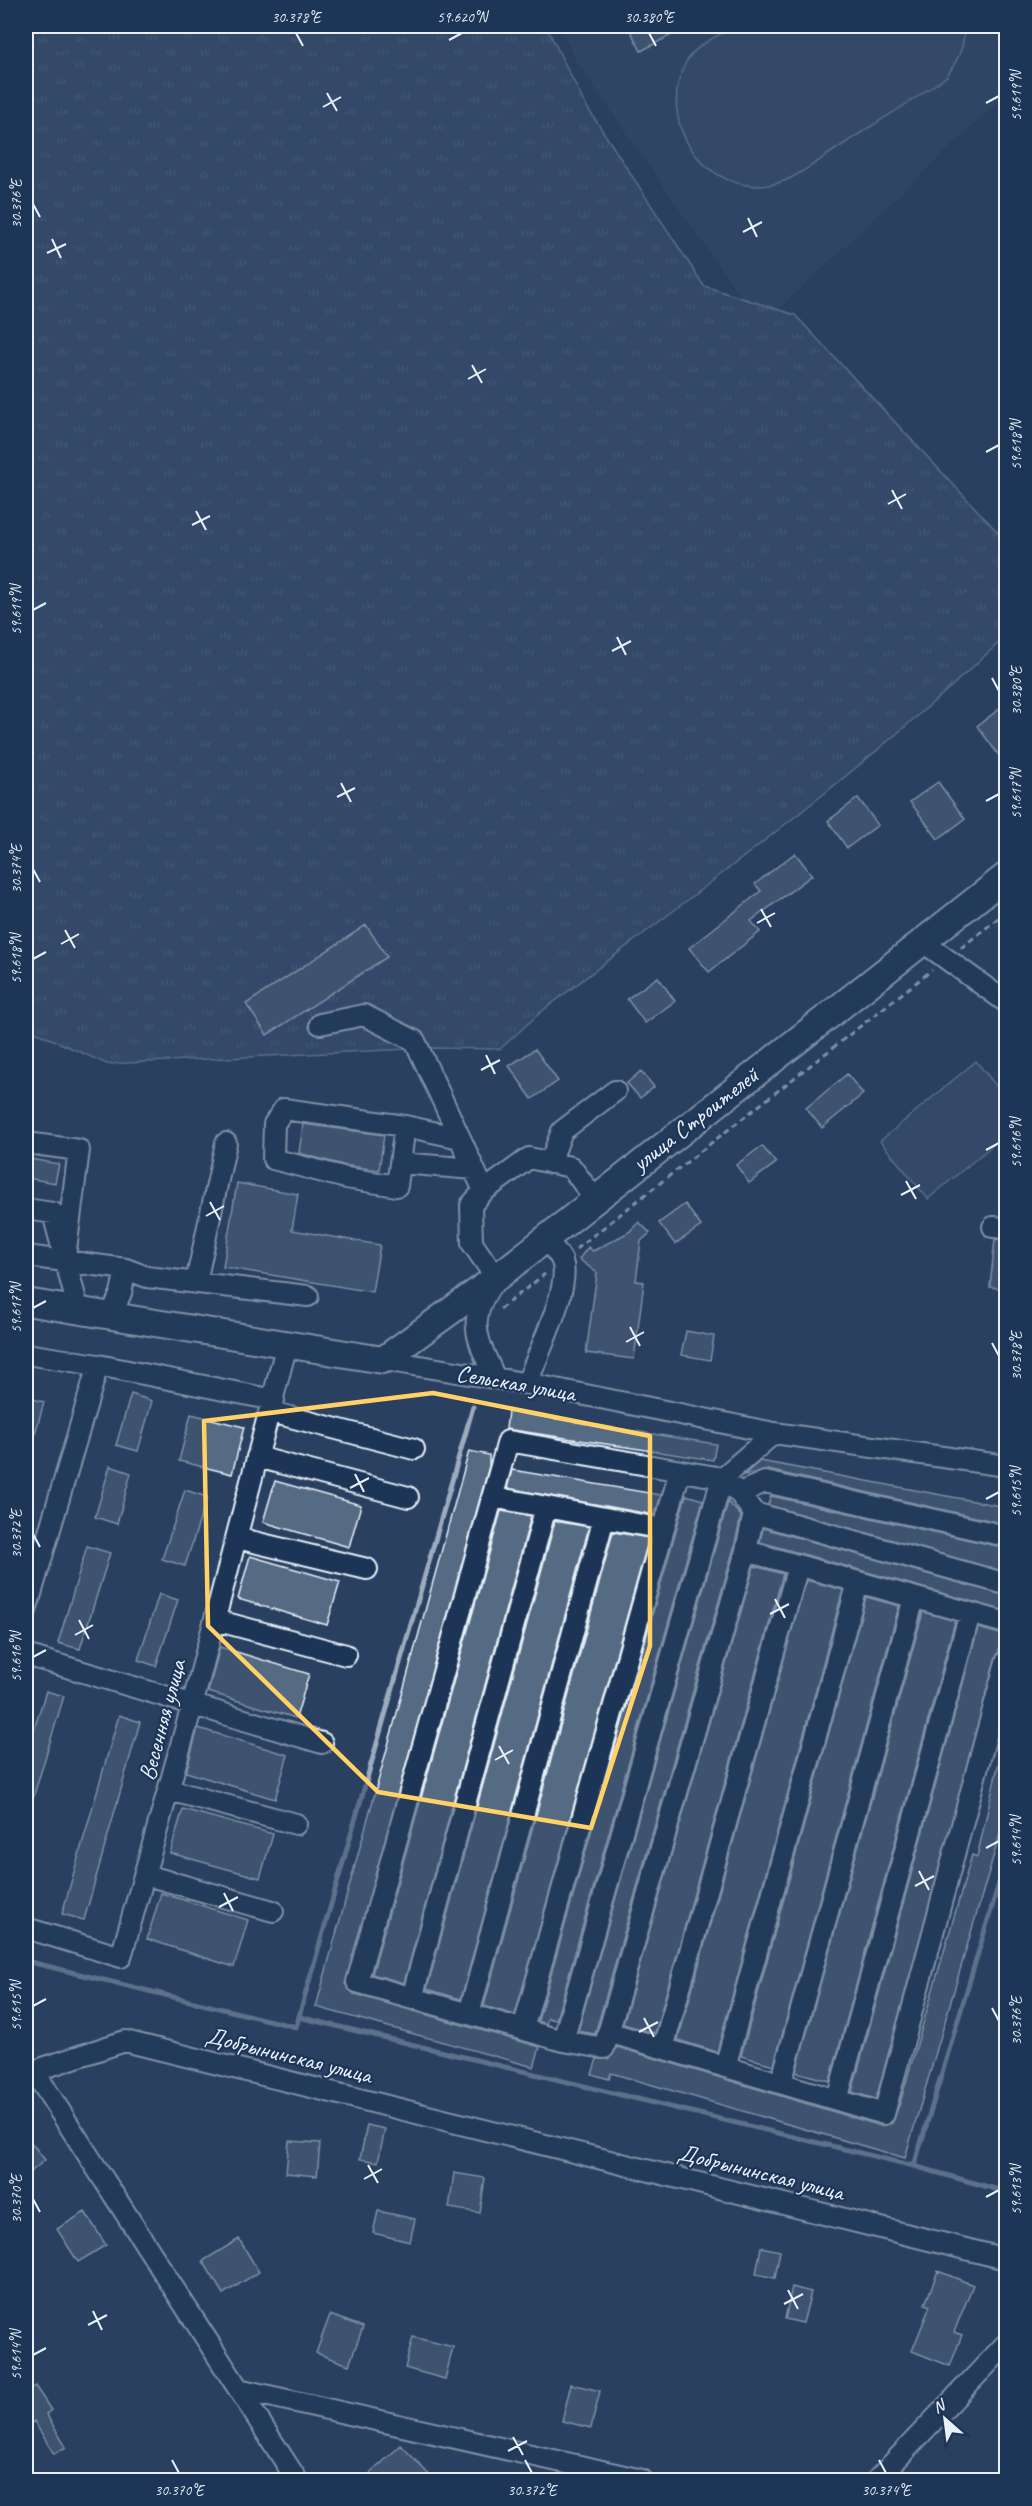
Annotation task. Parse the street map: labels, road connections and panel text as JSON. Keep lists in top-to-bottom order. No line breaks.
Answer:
{"streets":{"main road":["улица Строителей","Сельская улица"],"street":["Весенняя улица","Добрынинская улица"]},"crossings":[["улица Строителей","Сельская улица"],["Сельская улица","Весенняя улица"]],"north":"top left","coordinates":["30.378°E","59.620°N","30.380°E","59.619°N","30.376°E","59.618°N","59.617°N","30.374°E","59.616°N","59.615°N","30.372°E","59.614°N","59.613°N","30.370°E"]}
